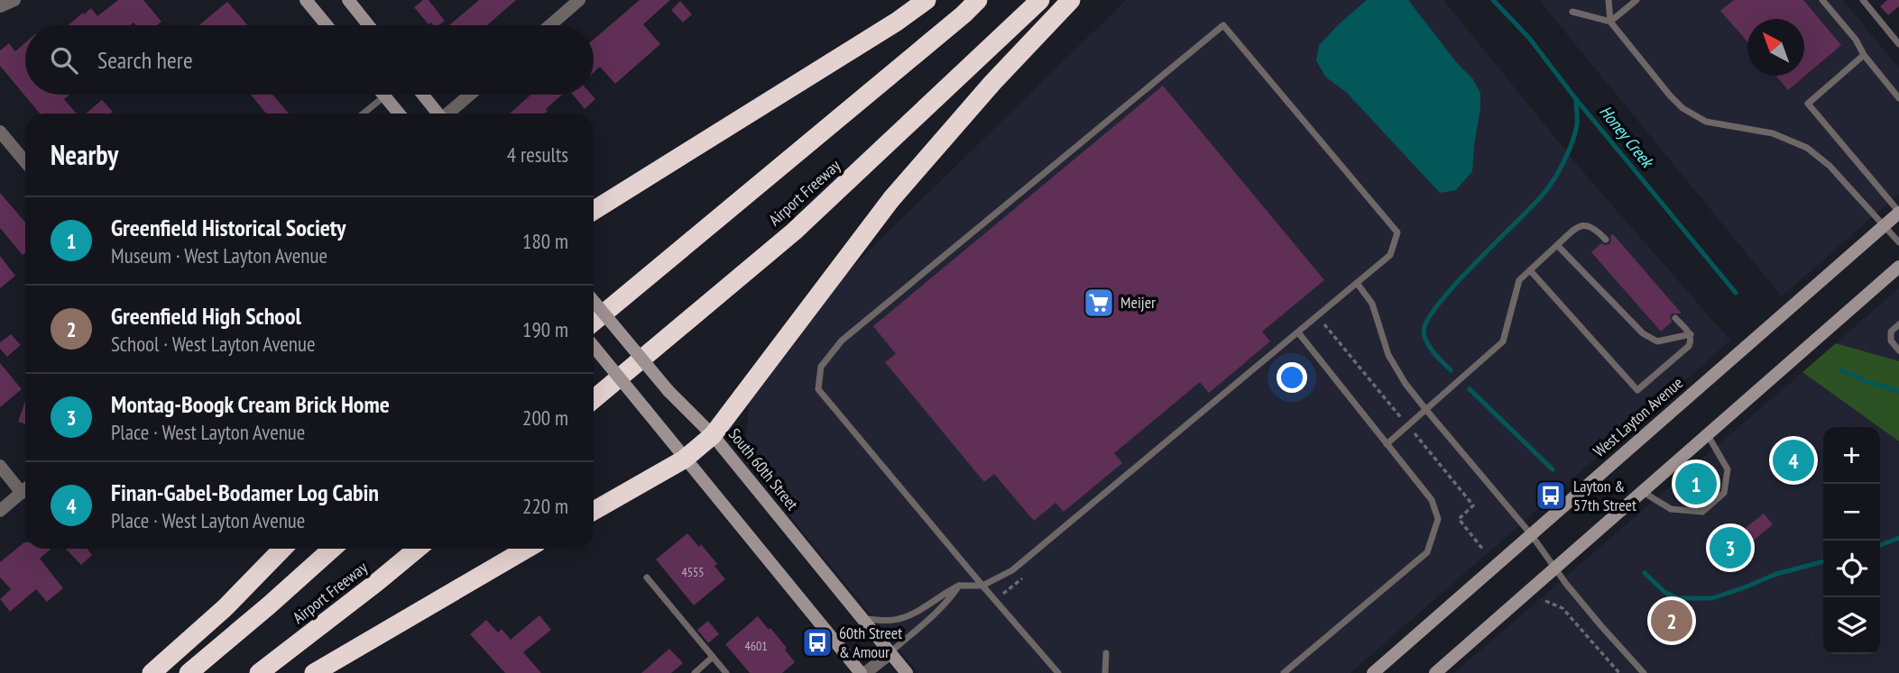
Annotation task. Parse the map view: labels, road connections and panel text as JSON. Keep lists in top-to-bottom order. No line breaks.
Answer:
{"streets":{"highway":["Airport Freeway"],"main road":["West Layton Avenue","South 60th Street"]},"water":["Honey Creek"],"places":{"supermarket":["Meijer"],"bus stop":["Layton & 57th Street","60th Street & Amour"]},"house_numbers":["4555","4601"],"north":"top left","page":{"search":"Search here","heading":["Nearby","4 results"],"list":[{"mark":"1","name":"Greenfield Historical Society","note":"Museum · West Layton Avenue","value":"180 m"},{"mark":"2","name":"Greenfield High School","note":"School · West Layton Avenue","value":"190 m"},{"mark":"3","name":"Montag-Boogk Cream Brick Home","note":"Place · West Layton Avenue","value":"200 m"},{"mark":"4","name":"Finan-Gabel-Bodamer Log Cabin","note":"Place · West Layton Avenue","value":"220 m"}],"map_buttons":["+","−"],"pins":["4","1","3","2"]}}
